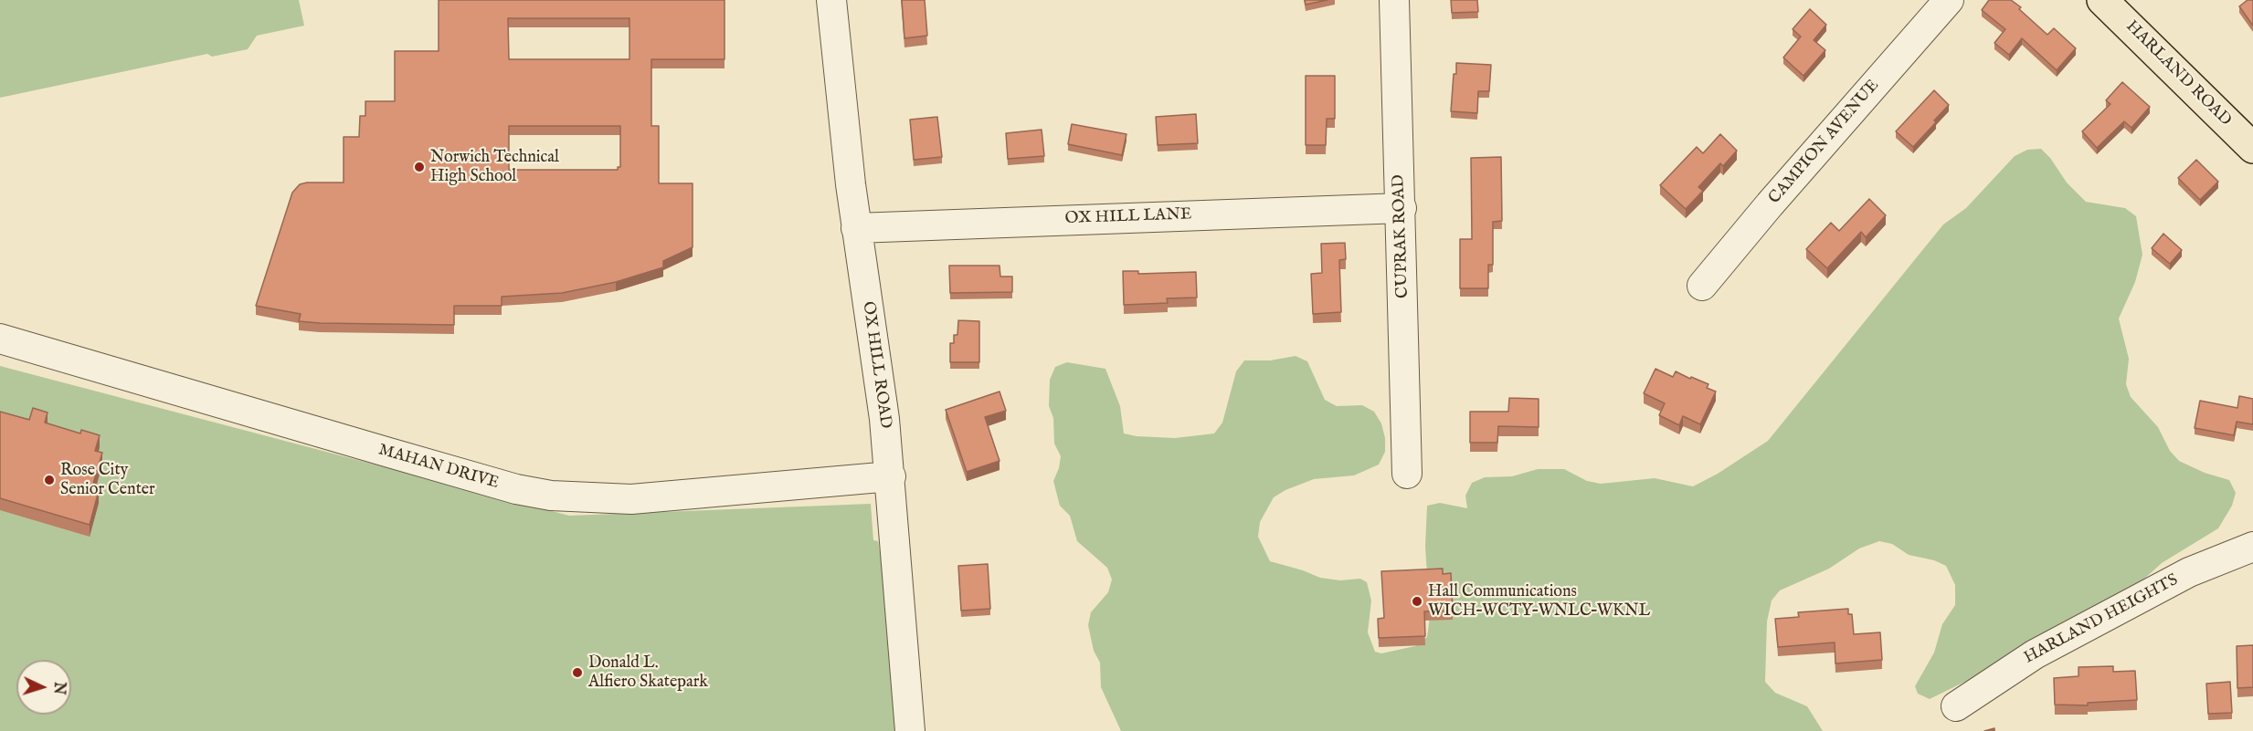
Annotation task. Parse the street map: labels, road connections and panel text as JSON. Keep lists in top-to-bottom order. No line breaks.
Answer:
{"streets":{"main road":["HARLAND ROAD"],"street":["CAMPION AVENUE","OX HILL LANE","CUPRAK ROAD","OX HILL ROAD","MAHAN DRIVE","HARLAND HEIGHTS"]},"crossings":[["OX HILL LANE","CUPRAK ROAD"],["OX HILL LANE","OX HILL ROAD"],["OX HILL ROAD","MAHAN DRIVE"]],"places":["Norwich Technical High School","Rose City Senior Center","Hall Communications WICH–WCTY–WNLC–WKNL","Donald L. Alfiero Skatepark"],"north":"right"}
